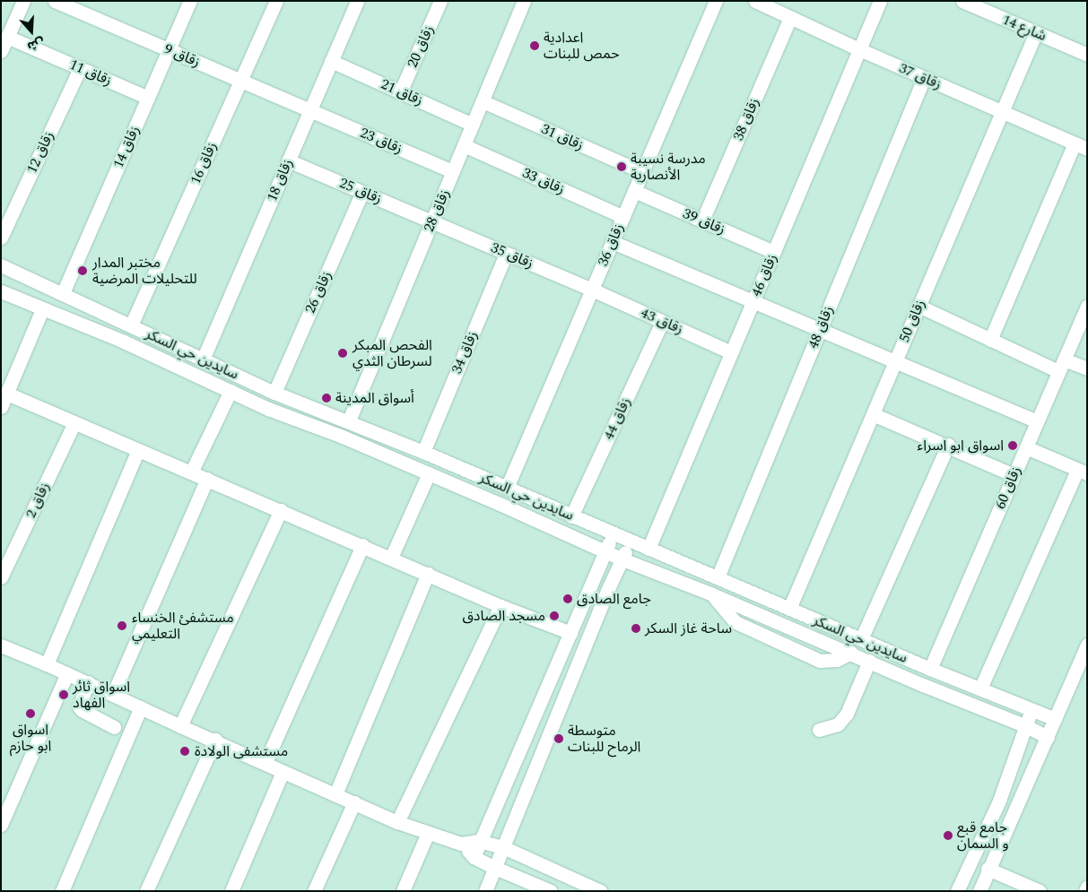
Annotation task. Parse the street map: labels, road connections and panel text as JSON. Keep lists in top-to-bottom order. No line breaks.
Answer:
{"streets":{"street":["شارع 14","زقاق 20","زقاق 9","زقاق 11","زقاق 37","زقاق 21","زقاق 38","زقاق 31","زقاق 23","زقاق 14","زقاق 12","زقاق 16","زقاق 18","زقاق 33","زقاق 25","زقاق 28","زقاق 39","زقاق 36","زقاق 35","زقاق 46","زقاق 26","زقاق 43","زقاق 50","زقاق 48","زقاق 34","سايدين حي السكر","زقاق 44","زقاق 60","زقاق 2"]},"crossings":[["شارع 14","زقاق 50"],["زقاق 20","زقاق 21"],["زقاق 9","زقاق 23"],["زقاق 9","زقاق 14"],["زقاق 9","زقاق 16"],["زقاق 9","زقاق 18"],["زقاق 11","زقاق 14"],["زقاق 11","زقاق 12"],["زقاق 37","زقاق 38"],["زقاق 37","زقاق 46"],["زقاق 37","زقاق 50"],["زقاق 37","زقاق 48"],["زقاق 21","زقاق 18"],["زقاق 21","زقاق 28"],["زقاق 38","زقاق 39"],["زقاق 31","زقاق 28"],["زقاق 31","زقاق 36"],["زقاق 23","زقاق 18"],["زقاق 23","زقاق 28"],["زقاق 14","سايدين حي السكر"],["زقاق 16","سايدين حي السكر"],["زقاق 18","زقاق 25"],["زقاق 18","سايدين حي السكر"],["زقاق 33","زقاق 28"],["زقاق 33","زقاق 36"],["زقاق 25","زقاق 28"],["زقاق 25","زقاق 35"],["زقاق 25","زقاق 26"],["زقاق 28","زقاق 35"],["زقاق 28","سايدين حي السكر"],["زقاق 39","زقاق 36"],["زقاق 39","زقاق 46"],["زقاق 36","زقاق 35"],["زقاق 36","زقاق 43"],["زقاق 36","سايدين حي السكر"],["زقاق 35","زقاق 43"],["زقاق 35","زقاق 34"],["زقاق 46","زقاق 43"],["زقاق 46","سايدين حي السكر"],["زقاق 26","سايدين حي السكر"],["زقاق 43","زقاق 44"],["زقاق 50","سايدين حي السكر"],["زقاق 48","سايدين حي السكر"],["زقاق 34","سايدين حي السكر"],["سايدين حي السكر","زقاق 44"],["سايدين حي السكر","زقاق 60"]],"places":["اعدادية حمص للبنات","مدرسة نسيبة الأنصارية","مختبر المدار للتحليلات المرضية","الفحص المبكر لسرطان الثدي","أسواق المدينة","اسواق ابو اسراء","جامع الصادق","مسجد الصادق","مستشفئ الخنساء التعليمي","ساحة غاز السكر","اسواق ثائر الفهاد","اسواق ابو حازم","متوسطة الرماح للبنات","مستشفى الولادة","جامع قبع و السمان"],"north":"bottom"}
